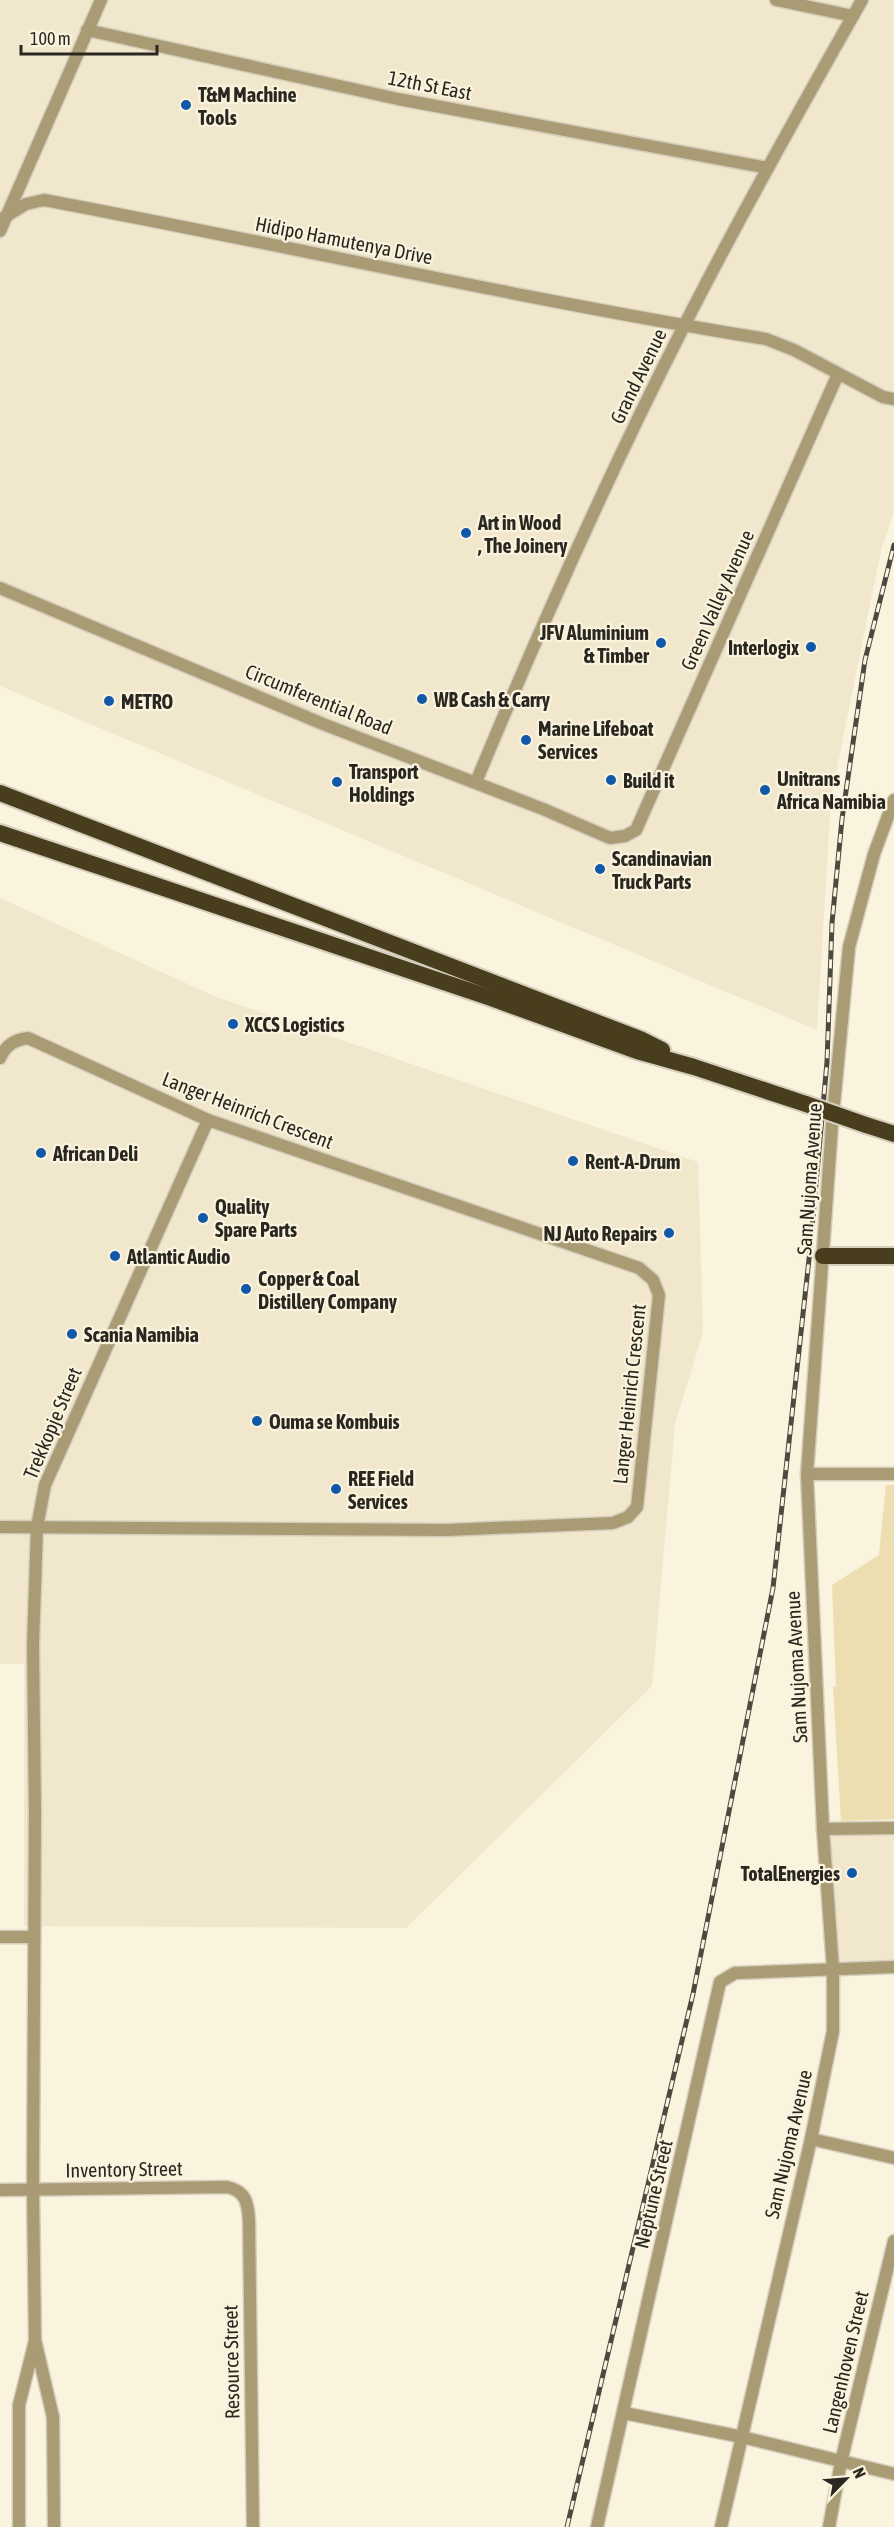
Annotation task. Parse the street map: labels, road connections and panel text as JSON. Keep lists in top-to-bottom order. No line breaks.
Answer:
{"streets":{"street":["12th St East","Hidipo Hamutenya Drive","Grand Avenue","Green Valley Avenue","Circumferential Road","Langer Heinrich Crescent","Sam Nujoma Avenue","Trekkopje Street","Inventory Street","Neptune Street","Resource Street","Langenhoven Street"]},"crossings":[["12th St East","Grand Avenue"],["Hidipo Hamutenya Drive","Grand Avenue"],["Hidipo Hamutenya Drive","Green Valley Avenue"],["Grand Avenue","Circumferential Road"],["Green Valley Avenue","Circumferential Road"],["Langer Heinrich Crescent","Trekkopje Street"],["Sam Nujoma Avenue","Neptune Street"],["Trekkopje Street","Inventory Street"],["Inventory Street","Resource Street"]],"places":["T&M Machine Tools","Art in Wood , The Joinery","JFV Aluminium & Timber","Interlogix","WB Cash & Carry","METRO","Marine Lifeboat Services","Build it","Transport Holdings","Unitrans Africa Namibia","Scandinavian Truck Parts","XCCS Logistics","African Deli","Rent-A-Drum","Quality Spare Parts","NJ Auto Repairs","Atlantic Audio","Copper & Coal Distillery Company","Scania Namibia","Ouma se Kombuis","REE Field Services","TotalEnergies"],"scale_bar":"100 m","north":"top right"}
